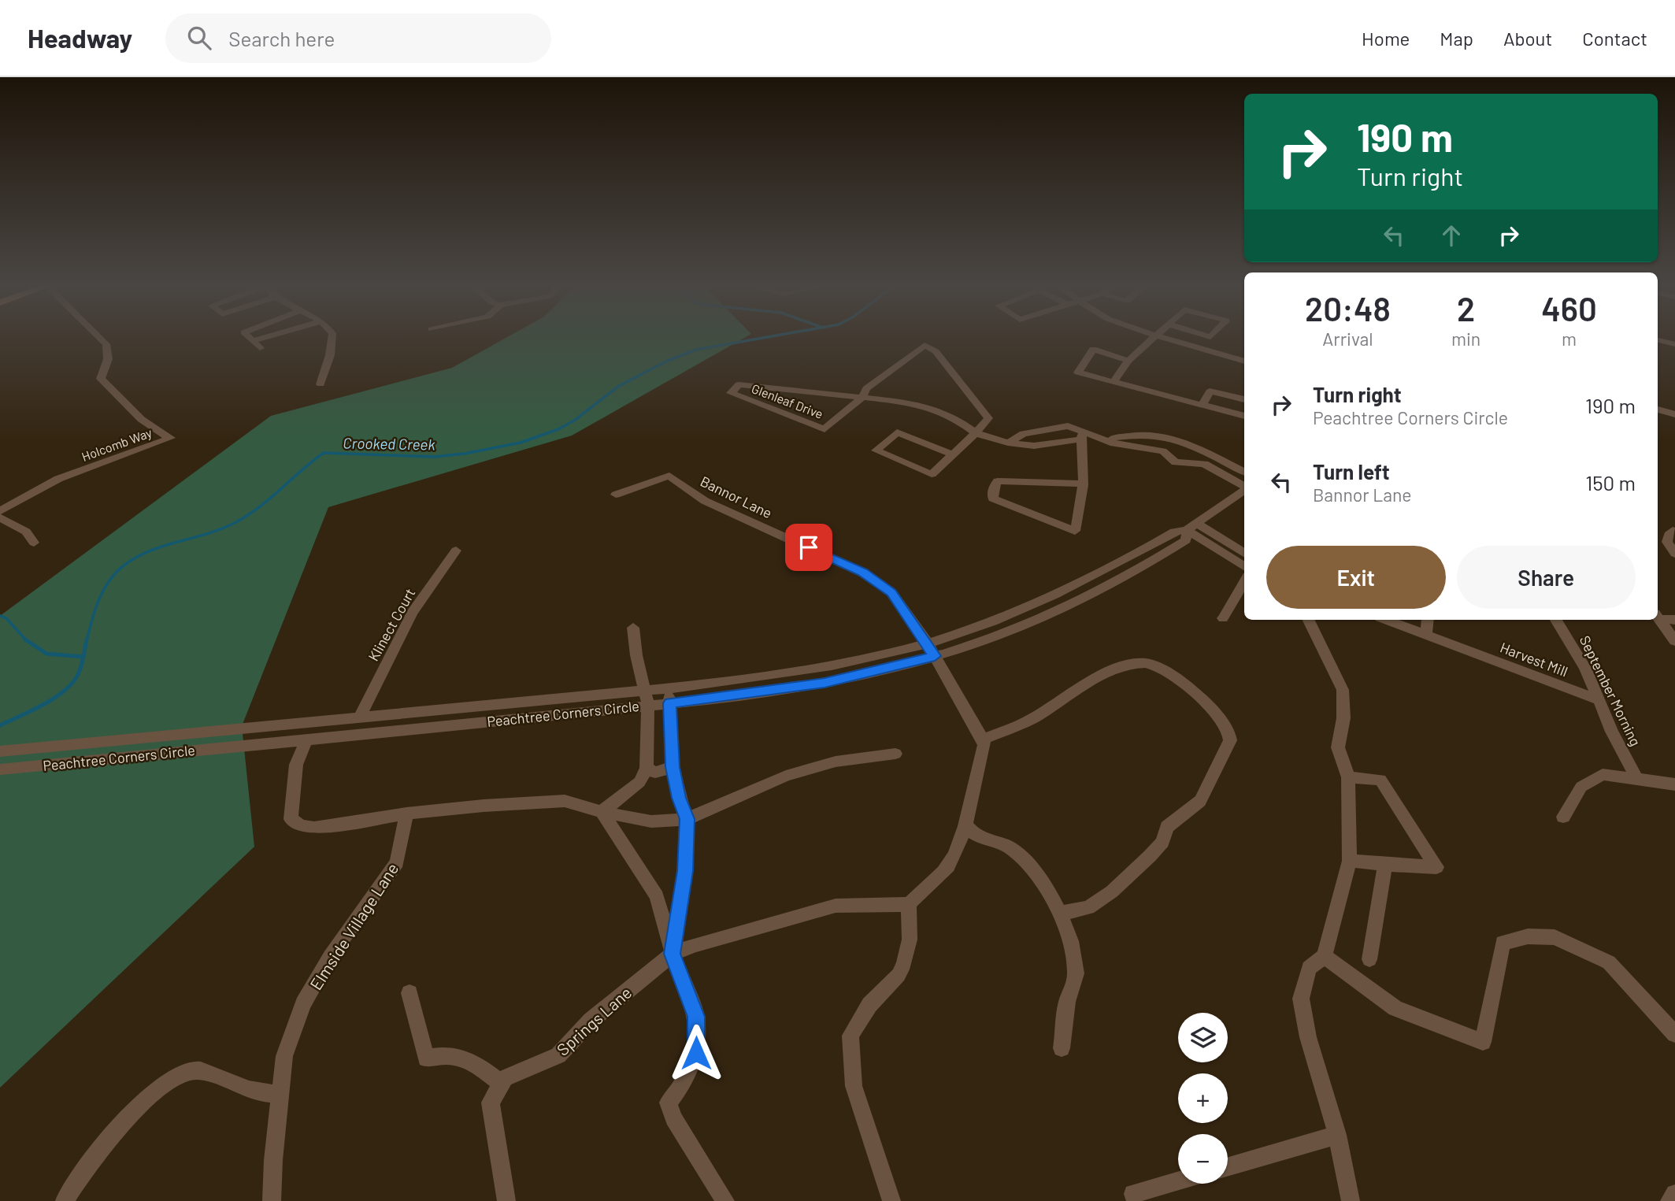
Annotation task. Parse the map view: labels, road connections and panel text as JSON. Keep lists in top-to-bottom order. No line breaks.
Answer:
{"streets":{"street":["Glenleaf Drive","Holcomb Way","Bannor Lane","Klinect Court","Harvest Mill","September Morning","Peachtree Corners Circle","Elmside Village Lane","Springs Lane"]},"crossings":[["Bannor Lane","Peachtree Corners Circle"],["Klinect Court","Peachtree Corners Circle"],["Harvest Mill","September Morning"]],"water":["Crooked Creek"],"page":{"header":"Headway","search":"Search here","nav":["Home","Map","About","Contact"],"turn":["190 m","Turn right"],"eta":["20:48","Arrival","2","min","460","m"],"list":[{"name":"Turn right","note":"Peachtree Corners Circle","value":"190 m"},{"name":"Turn left","note":"Bannor Lane","value":"150 m"}],"buttons":["Exit","Share"],"map_buttons":["+","−"]}}
